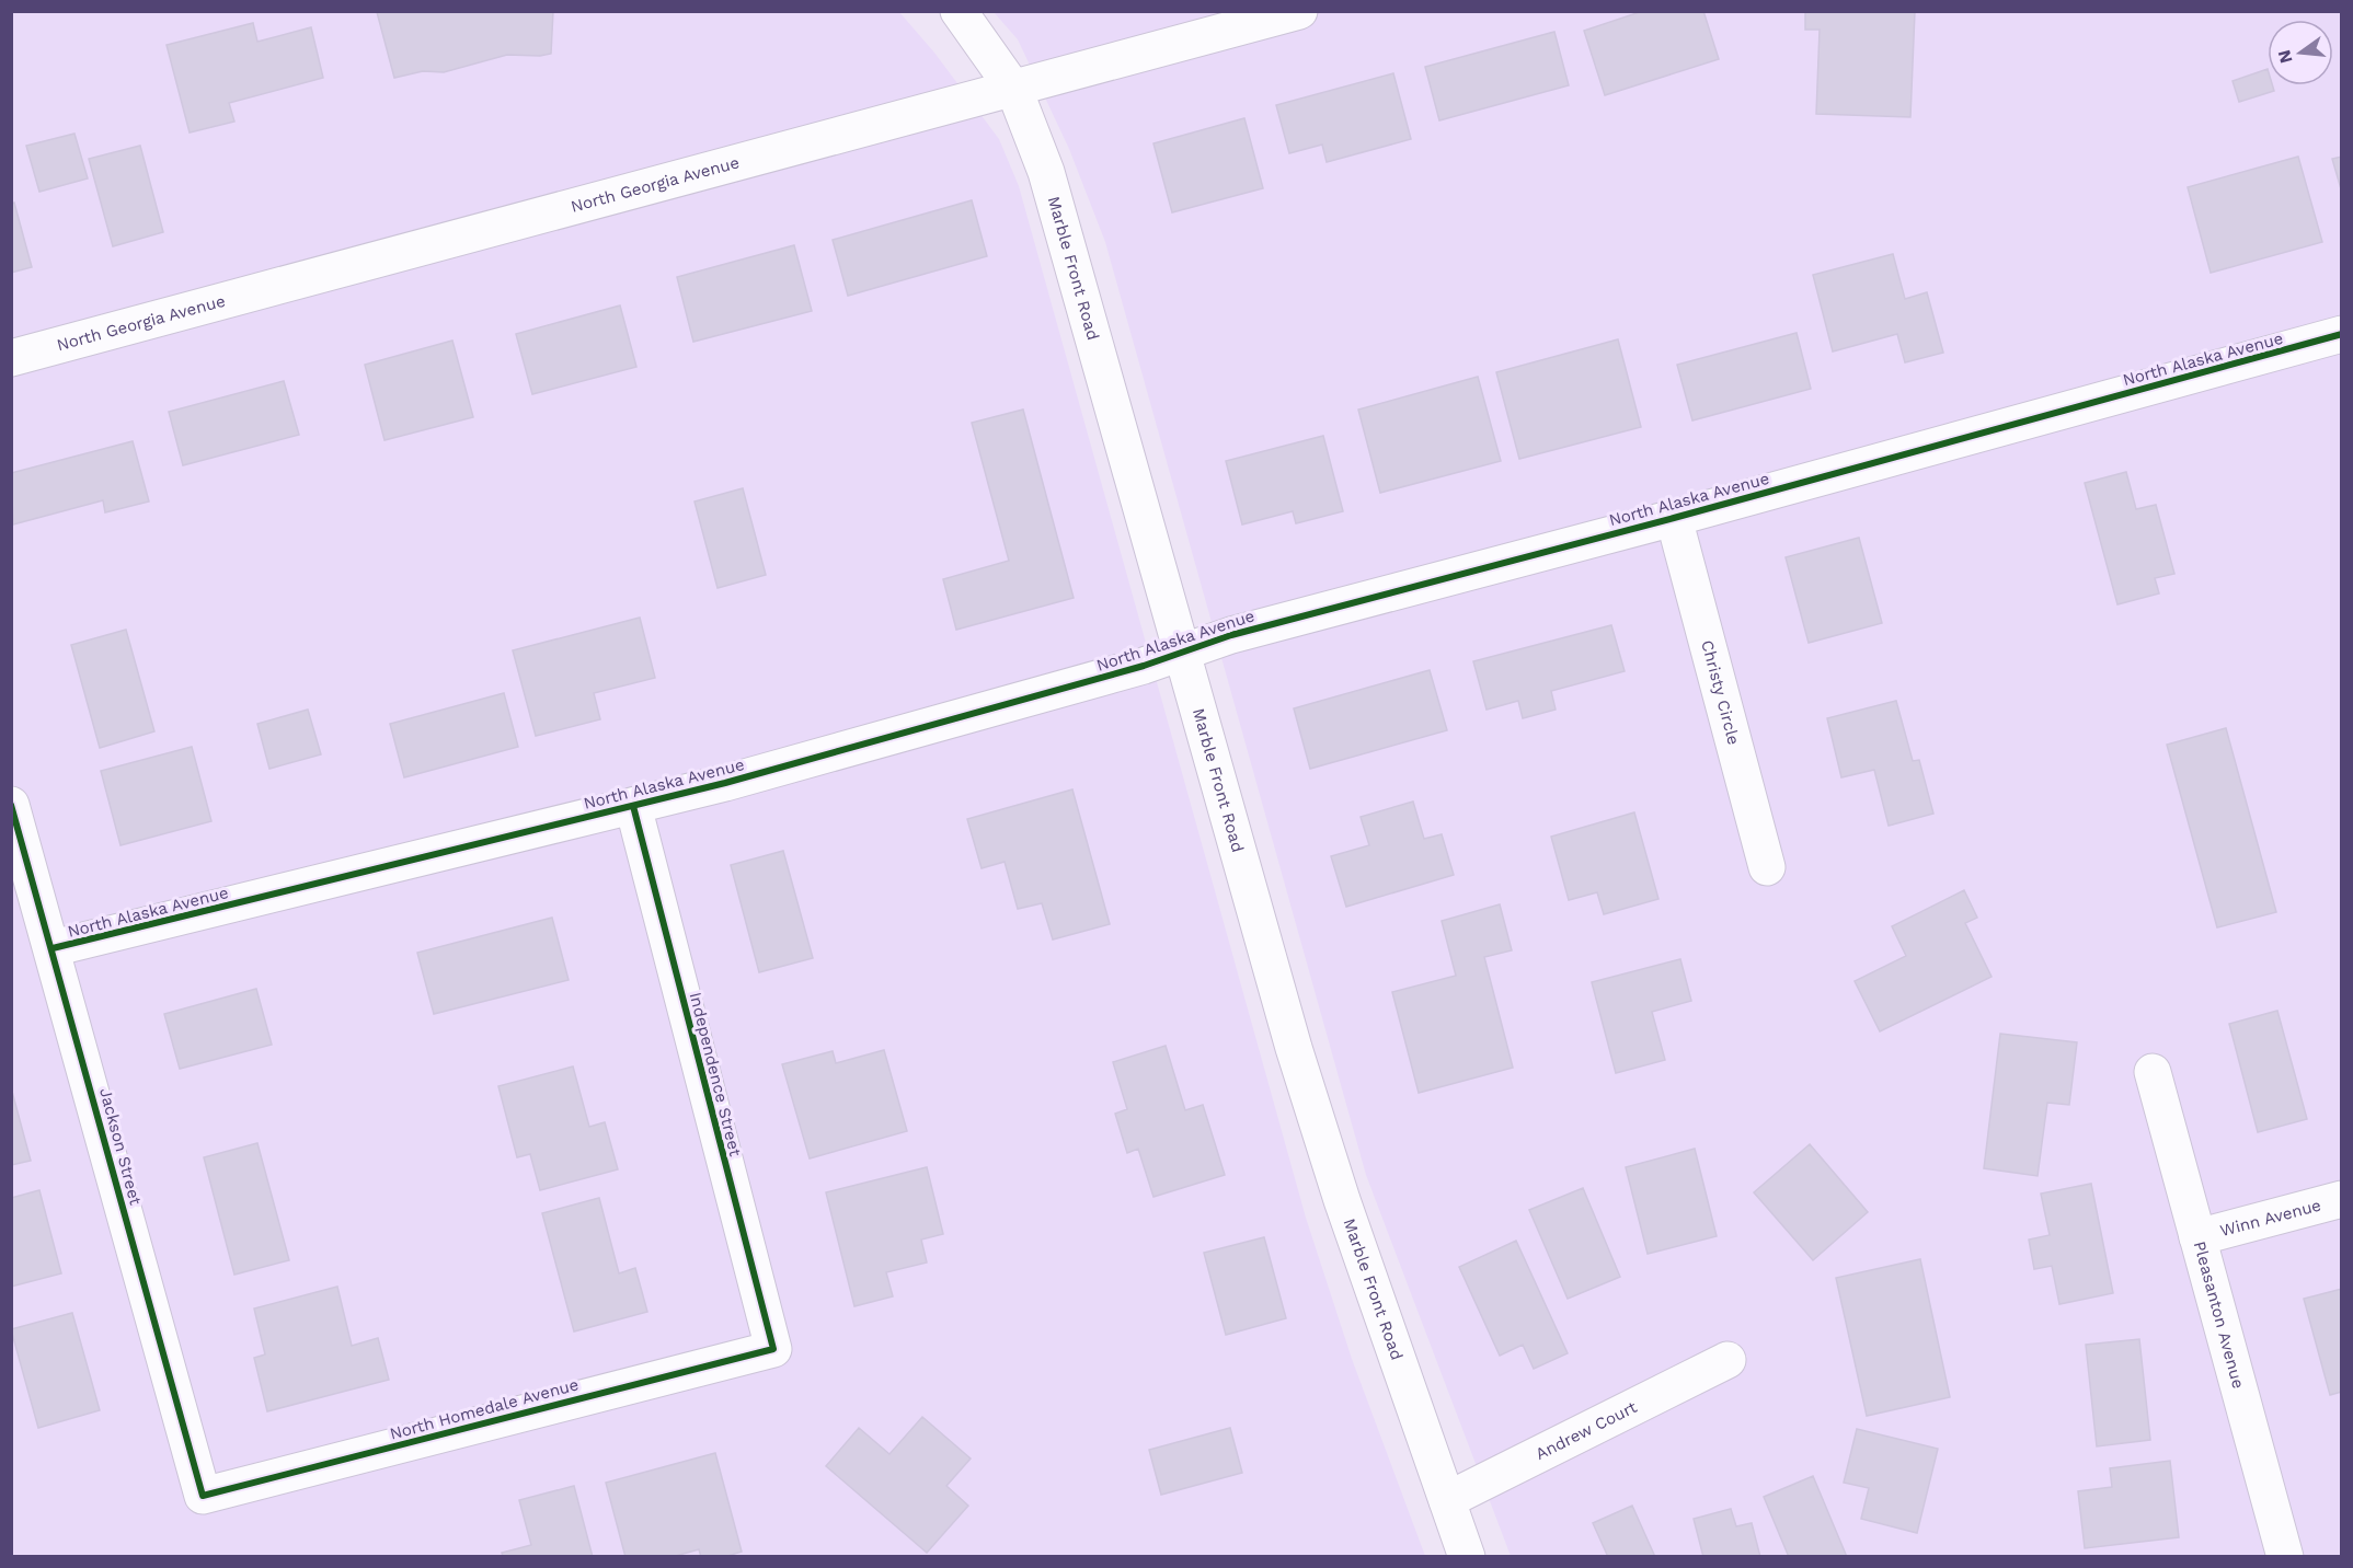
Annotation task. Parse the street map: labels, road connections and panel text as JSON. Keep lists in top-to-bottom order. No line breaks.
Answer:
{"streets":{"street":["North Georgia Avenue","Marble Front Road","North Alaska Avenue","Christy Circle","Independence Street","Jackson Street","Winn Avenue","Pleasanton Avenue","North Homedale Avenue","Andrew Court"]},"crossings":[["North Georgia Avenue","Marble Front Road"],["Marble Front Road","North Alaska Avenue"],["Marble Front Road","Andrew Court"],["North Alaska Avenue","Christy Circle"],["North Alaska Avenue","Independence Street"],["North Alaska Avenue","Jackson Street"],["Independence Street","North Homedale Avenue"],["Jackson Street","North Homedale Avenue"],["Winn Avenue","Pleasanton Avenue"]],"north":"left"}
